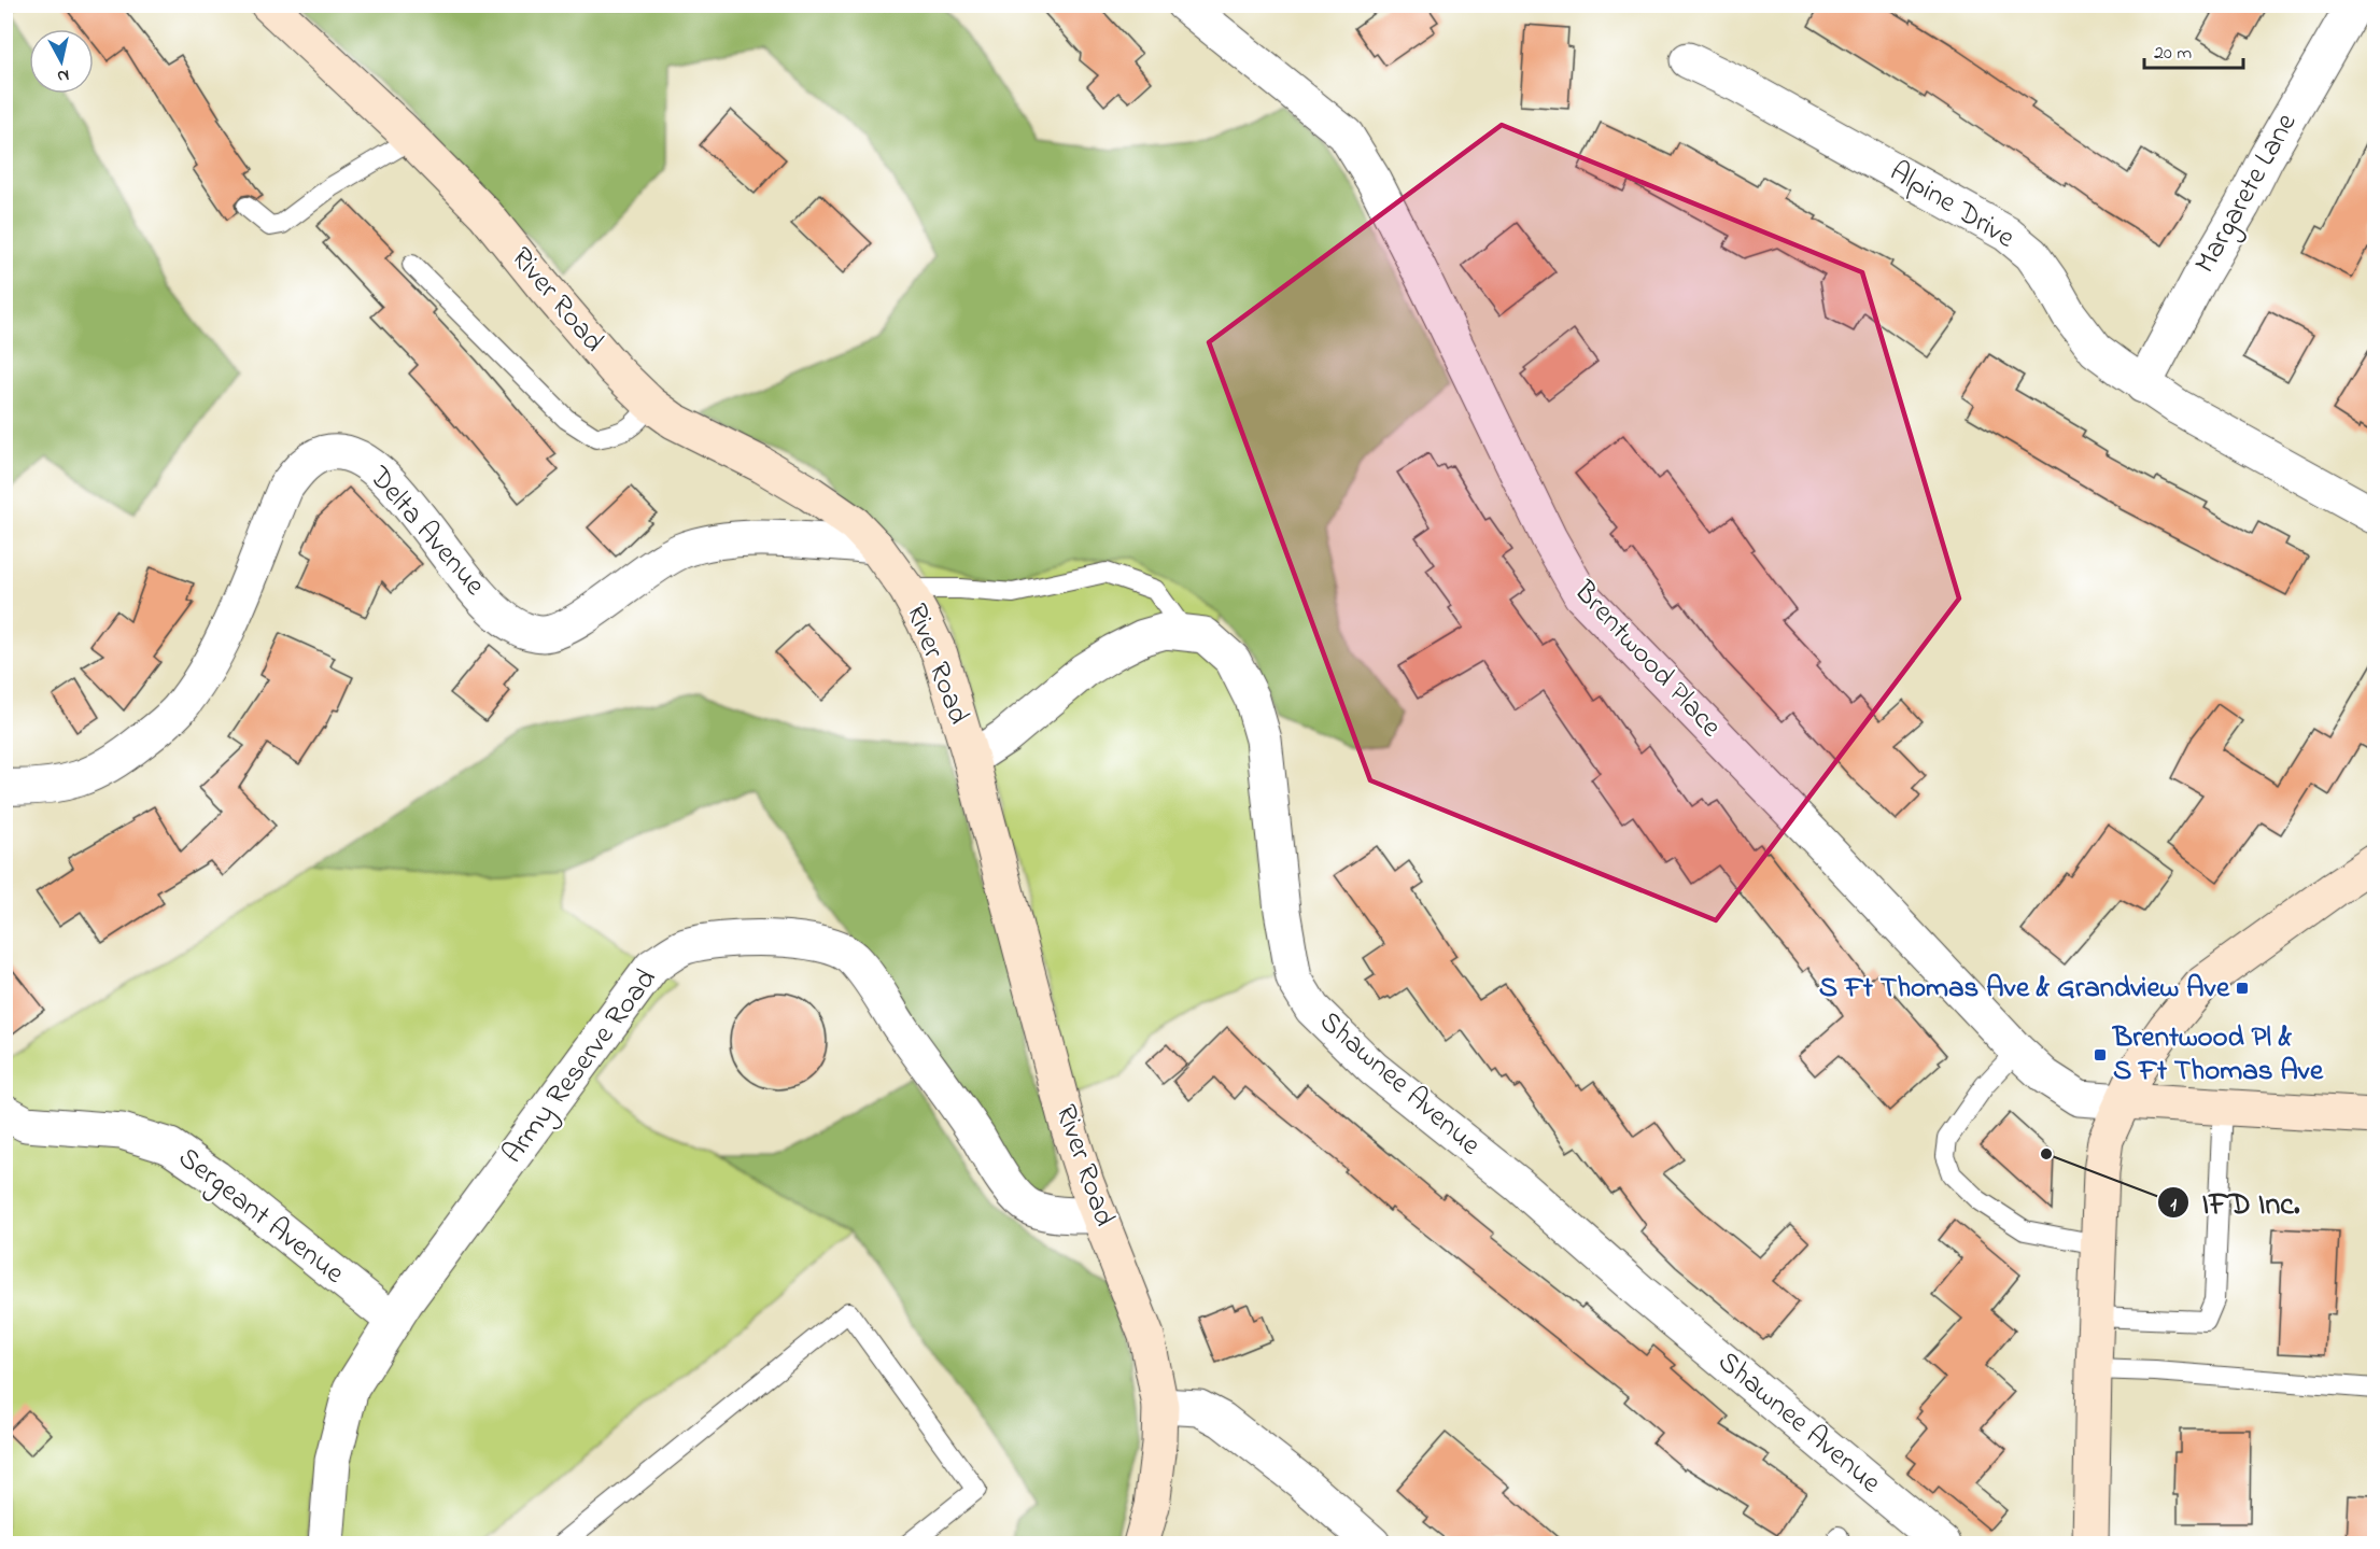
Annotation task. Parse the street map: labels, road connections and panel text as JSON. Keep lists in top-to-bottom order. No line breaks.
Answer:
{"streets":{"street":["Margarete Lane","Alpine Drive","River Road","Delta Avenue","Brentwood Place","Army Reserve Road","Shawnee Avenue","Sergeant Avenue"]},"crossings":[["Margarete Lane","Alpine Drive"],["River Road","Delta Avenue"],["River Road","Army Reserve Road"],["River Road","Shawnee Avenue"],["Army Reserve Road","Sergeant Avenue"]],"places":{"transit":["S Ft Thomas Ave & Grandview Ave","Brentwood Pl & S Ft Thomas Ave"],"other":["IFD Inc."]},"scale_bar":"20 m","north":"bottom"}
